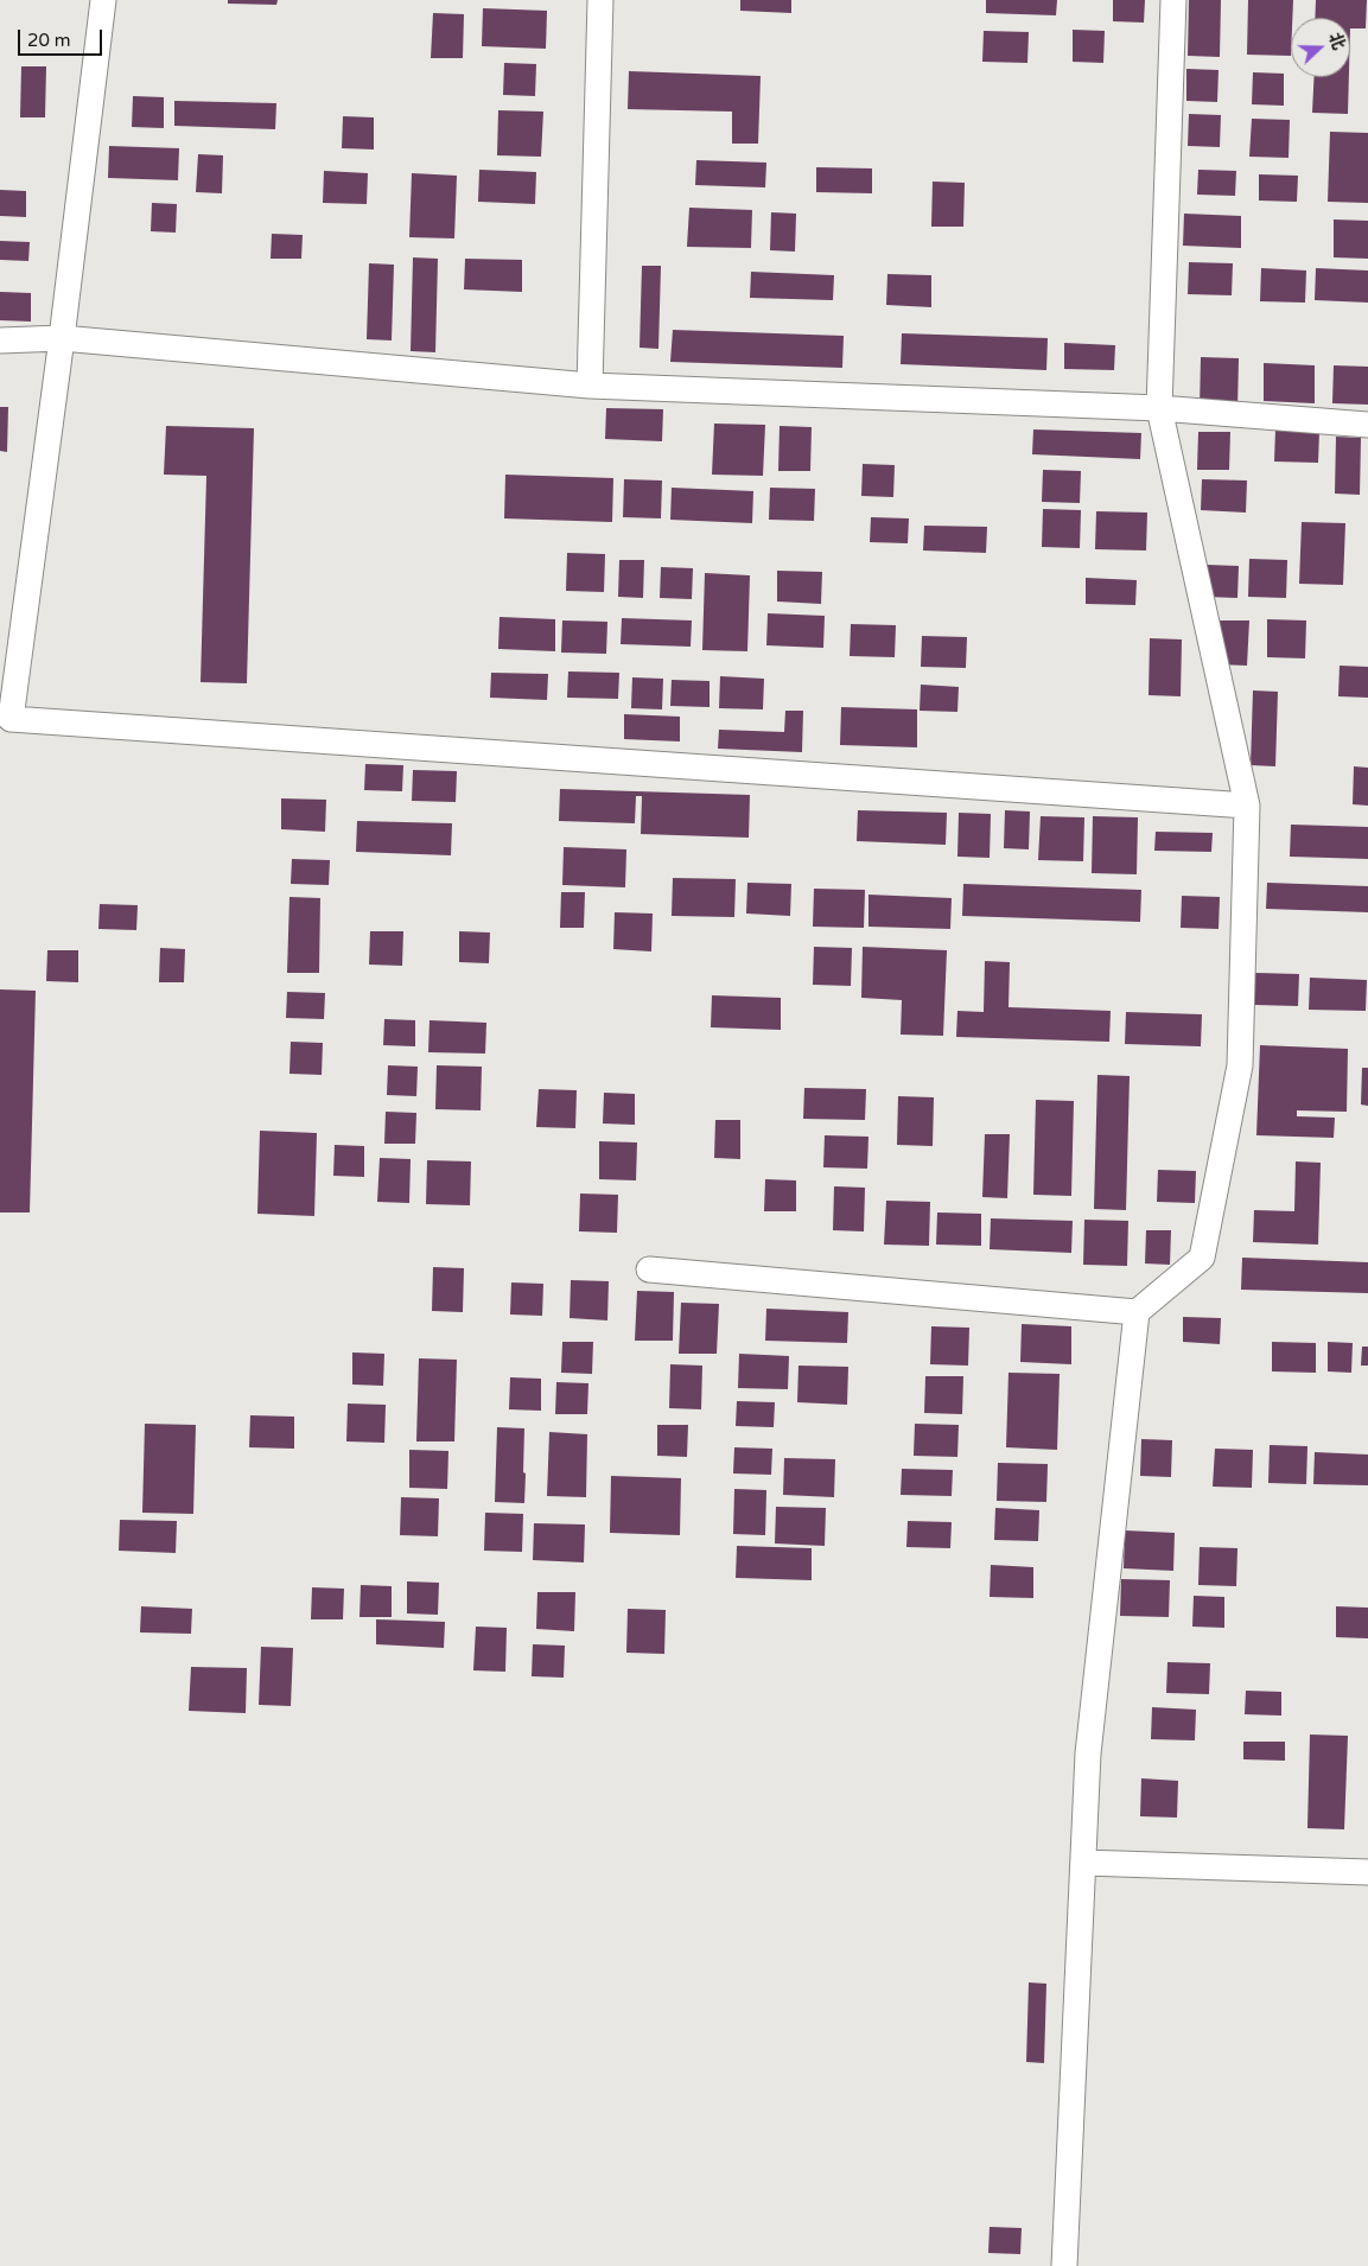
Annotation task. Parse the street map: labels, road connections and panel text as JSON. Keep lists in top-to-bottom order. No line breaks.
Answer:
{"scale_bar":"20 m","north":"right"}
